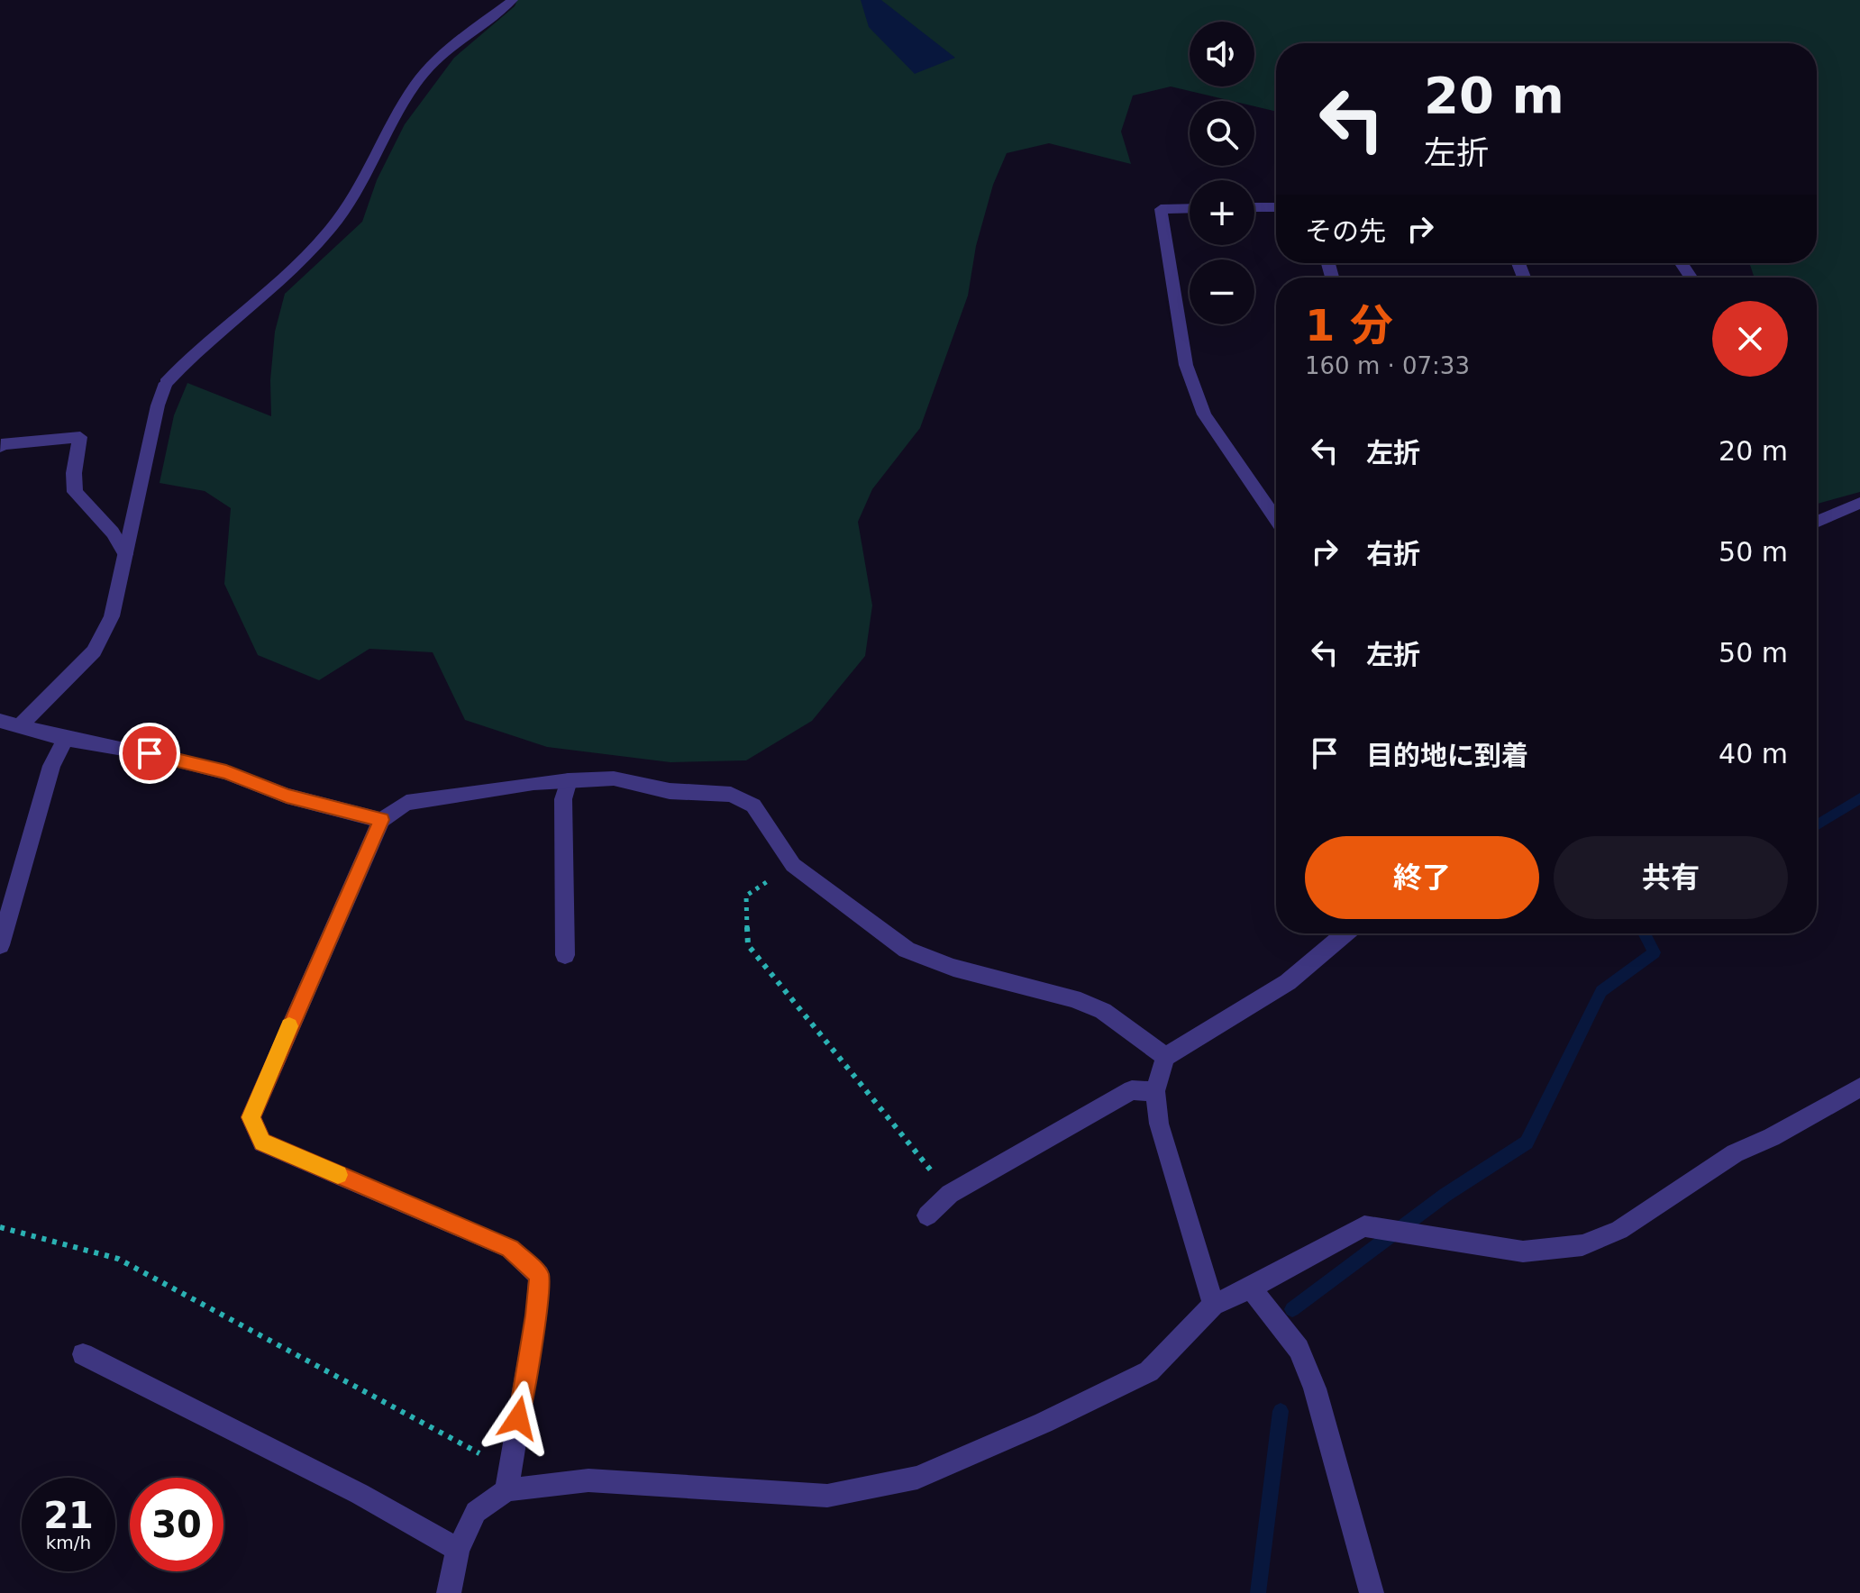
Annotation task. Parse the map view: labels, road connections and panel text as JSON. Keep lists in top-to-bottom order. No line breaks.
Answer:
{"page":{"map_buttons":["+","−"],"turn":["20 m","左折"],"then":"その先","heading":["1 分","160 m · 07:33"],"list":[{"name":"左折","value":"20 m"},{"name":"右折","value":"50 m"},{"name":"左折","value":"50 m"},{"name":"目的地に到着","value":"40 m"}],"buttons":["終了","共有"],"speed":"21 km/h","limit":"30"}}
